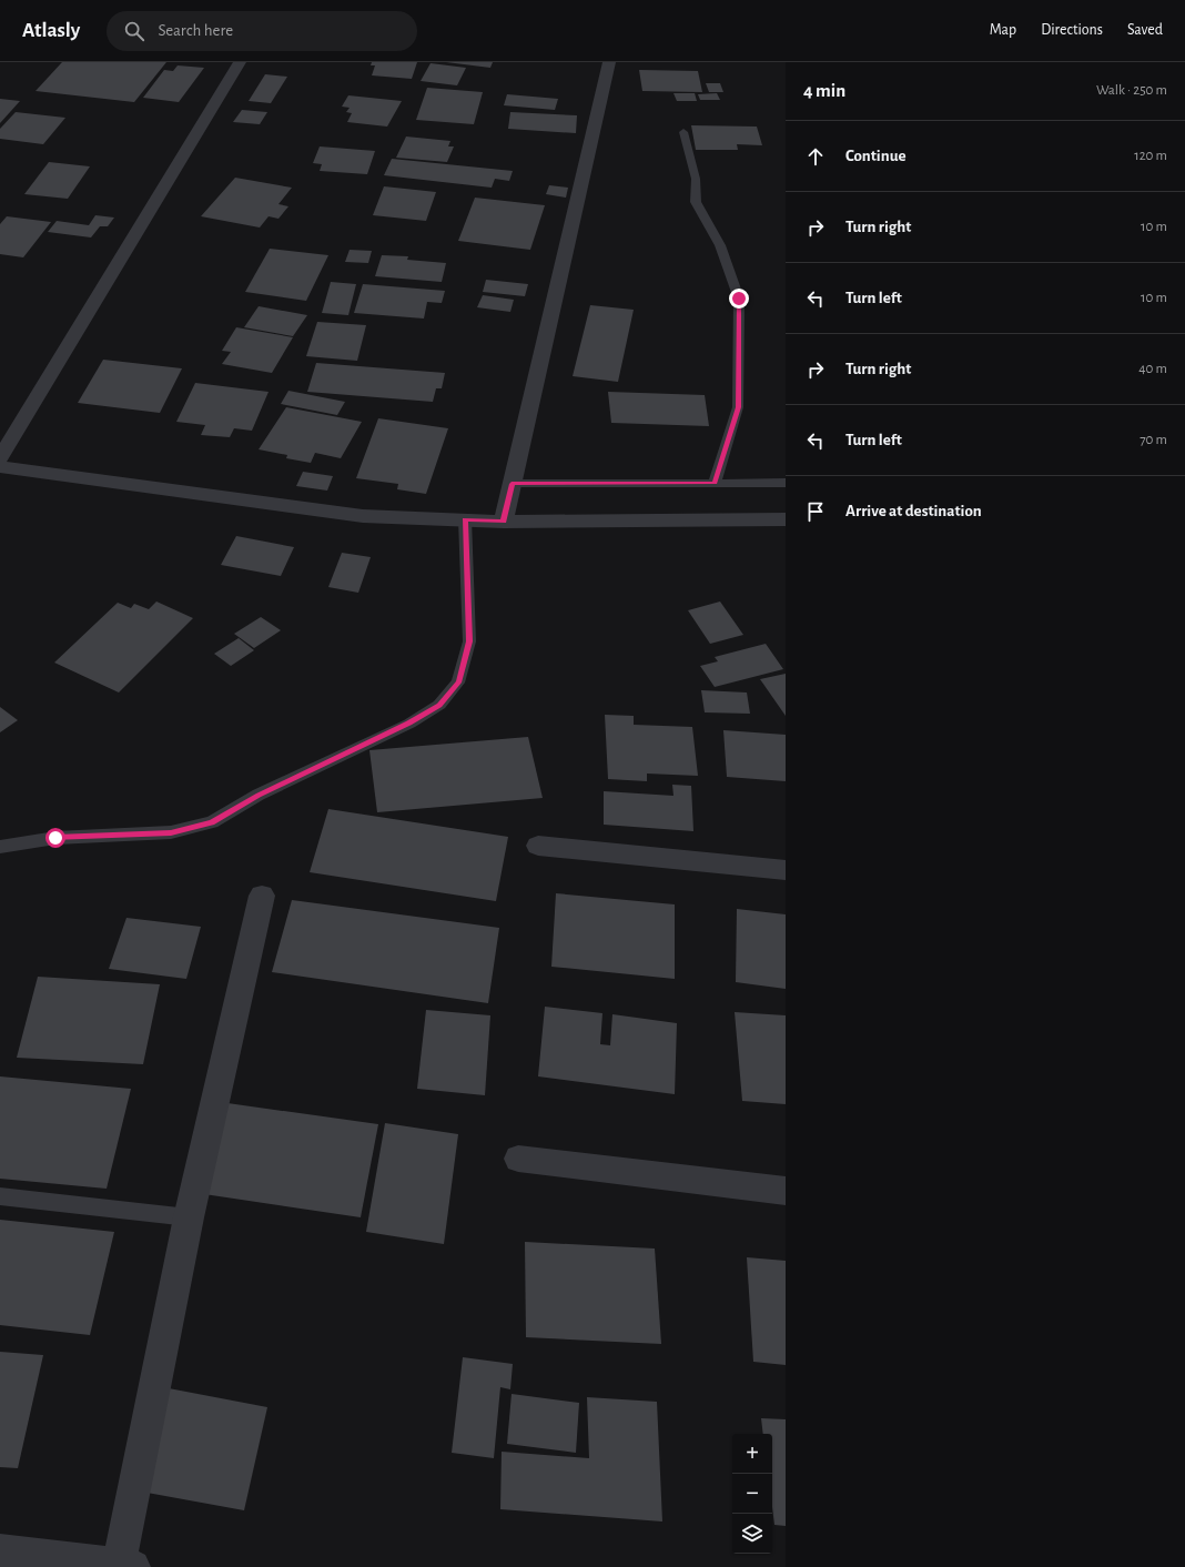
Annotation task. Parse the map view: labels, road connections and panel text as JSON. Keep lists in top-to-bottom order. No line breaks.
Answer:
{"page":{"header":"Atlasly","search":"Search here","nav":["Map","Directions","Saved"],"heading":["4 min","Walk · 250 m"],"list":[["Continue","120 m"],["Turn right","10 m"],["Turn left","10 m"],["Turn right","40 m"],["Turn left","70 m"],"Arrive at destination"],"map_buttons":["+","−"]}}
